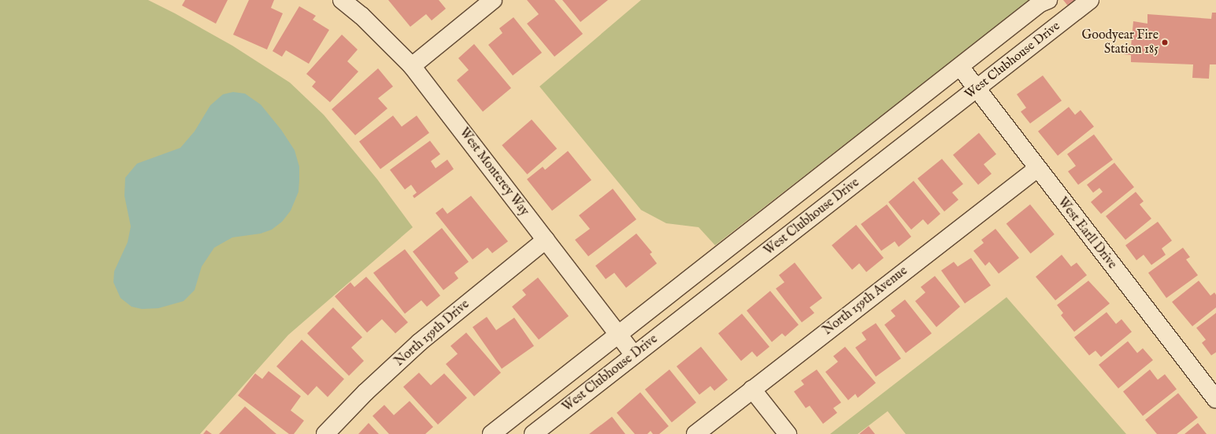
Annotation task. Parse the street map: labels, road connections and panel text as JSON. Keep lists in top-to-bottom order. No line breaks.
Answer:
{"streets":{"street":["West Clubhouse Drive","West Monterey Way","West Earll Drive","North 159th Avenue","North 159th Drive"]},"crossings":[["West Clubhouse Drive","West Monterey Way"],["West Clubhouse Drive","West Earll Drive"],["West Monterey Way","North 159th Drive"],["West Earll Drive","North 159th Avenue"]],"places":["Goodyear Fire Station 185"]}
